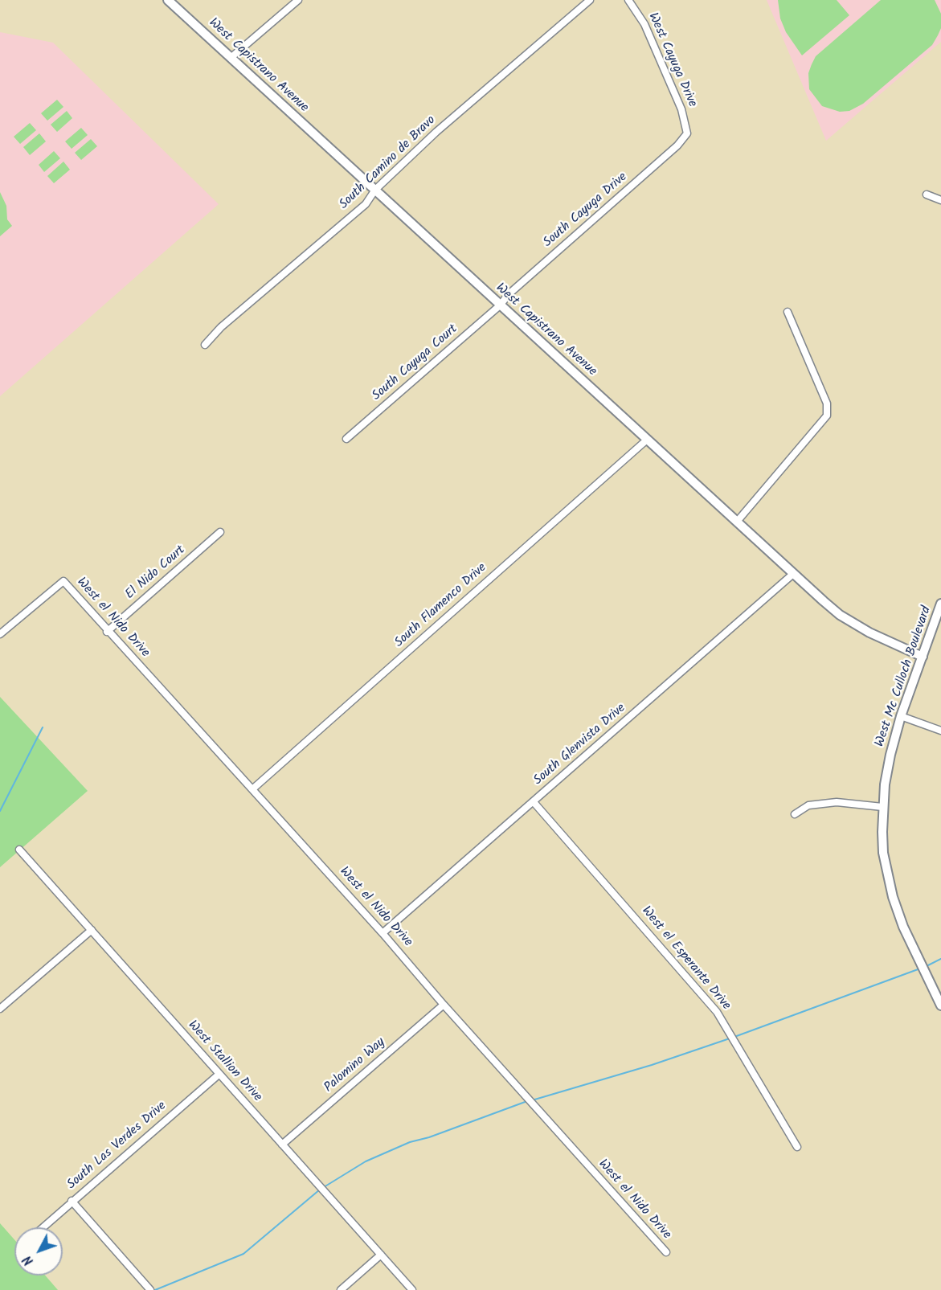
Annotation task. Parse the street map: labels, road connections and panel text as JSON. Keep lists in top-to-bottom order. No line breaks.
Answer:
{"streets":{"street":["West Cayuga Drive","West Capistrano Avenue","South Camino de Bravo","South Cayuga Drive","South Cayuga Court","El Nido Court","South Flamenco Drive","West el Nido Drive","West Mc Culloch Boulevard","South Glenvista Drive","West el Esperante Drive","West Stallion Drive","Palomino Way","South Las Verdes Drive"]},"crossings":[["West Cayuga Drive","South Cayuga Drive"],["West Capistrano Avenue","South Camino de Bravo"],["West Capistrano Avenue","South Cayuga Drive"],["West Capistrano Avenue","South Cayuga Court"],["West Capistrano Avenue","South Flamenco Drive"],["West Capistrano Avenue","West Mc Culloch Boulevard"],["West Capistrano Avenue","South Glenvista Drive"],["South Cayuga Drive","South Cayuga Court"],["El Nido Court","West el Nido Drive"],["South Flamenco Drive","West el Nido Drive"],["West el Nido Drive","South Glenvista Drive"],["West el Nido Drive","Palomino Way"],["South Glenvista Drive","West el Esperante Drive"],["West Stallion Drive","Palomino Way"],["West Stallion Drive","South Las Verdes Drive"]],"north":"bottom left"}
